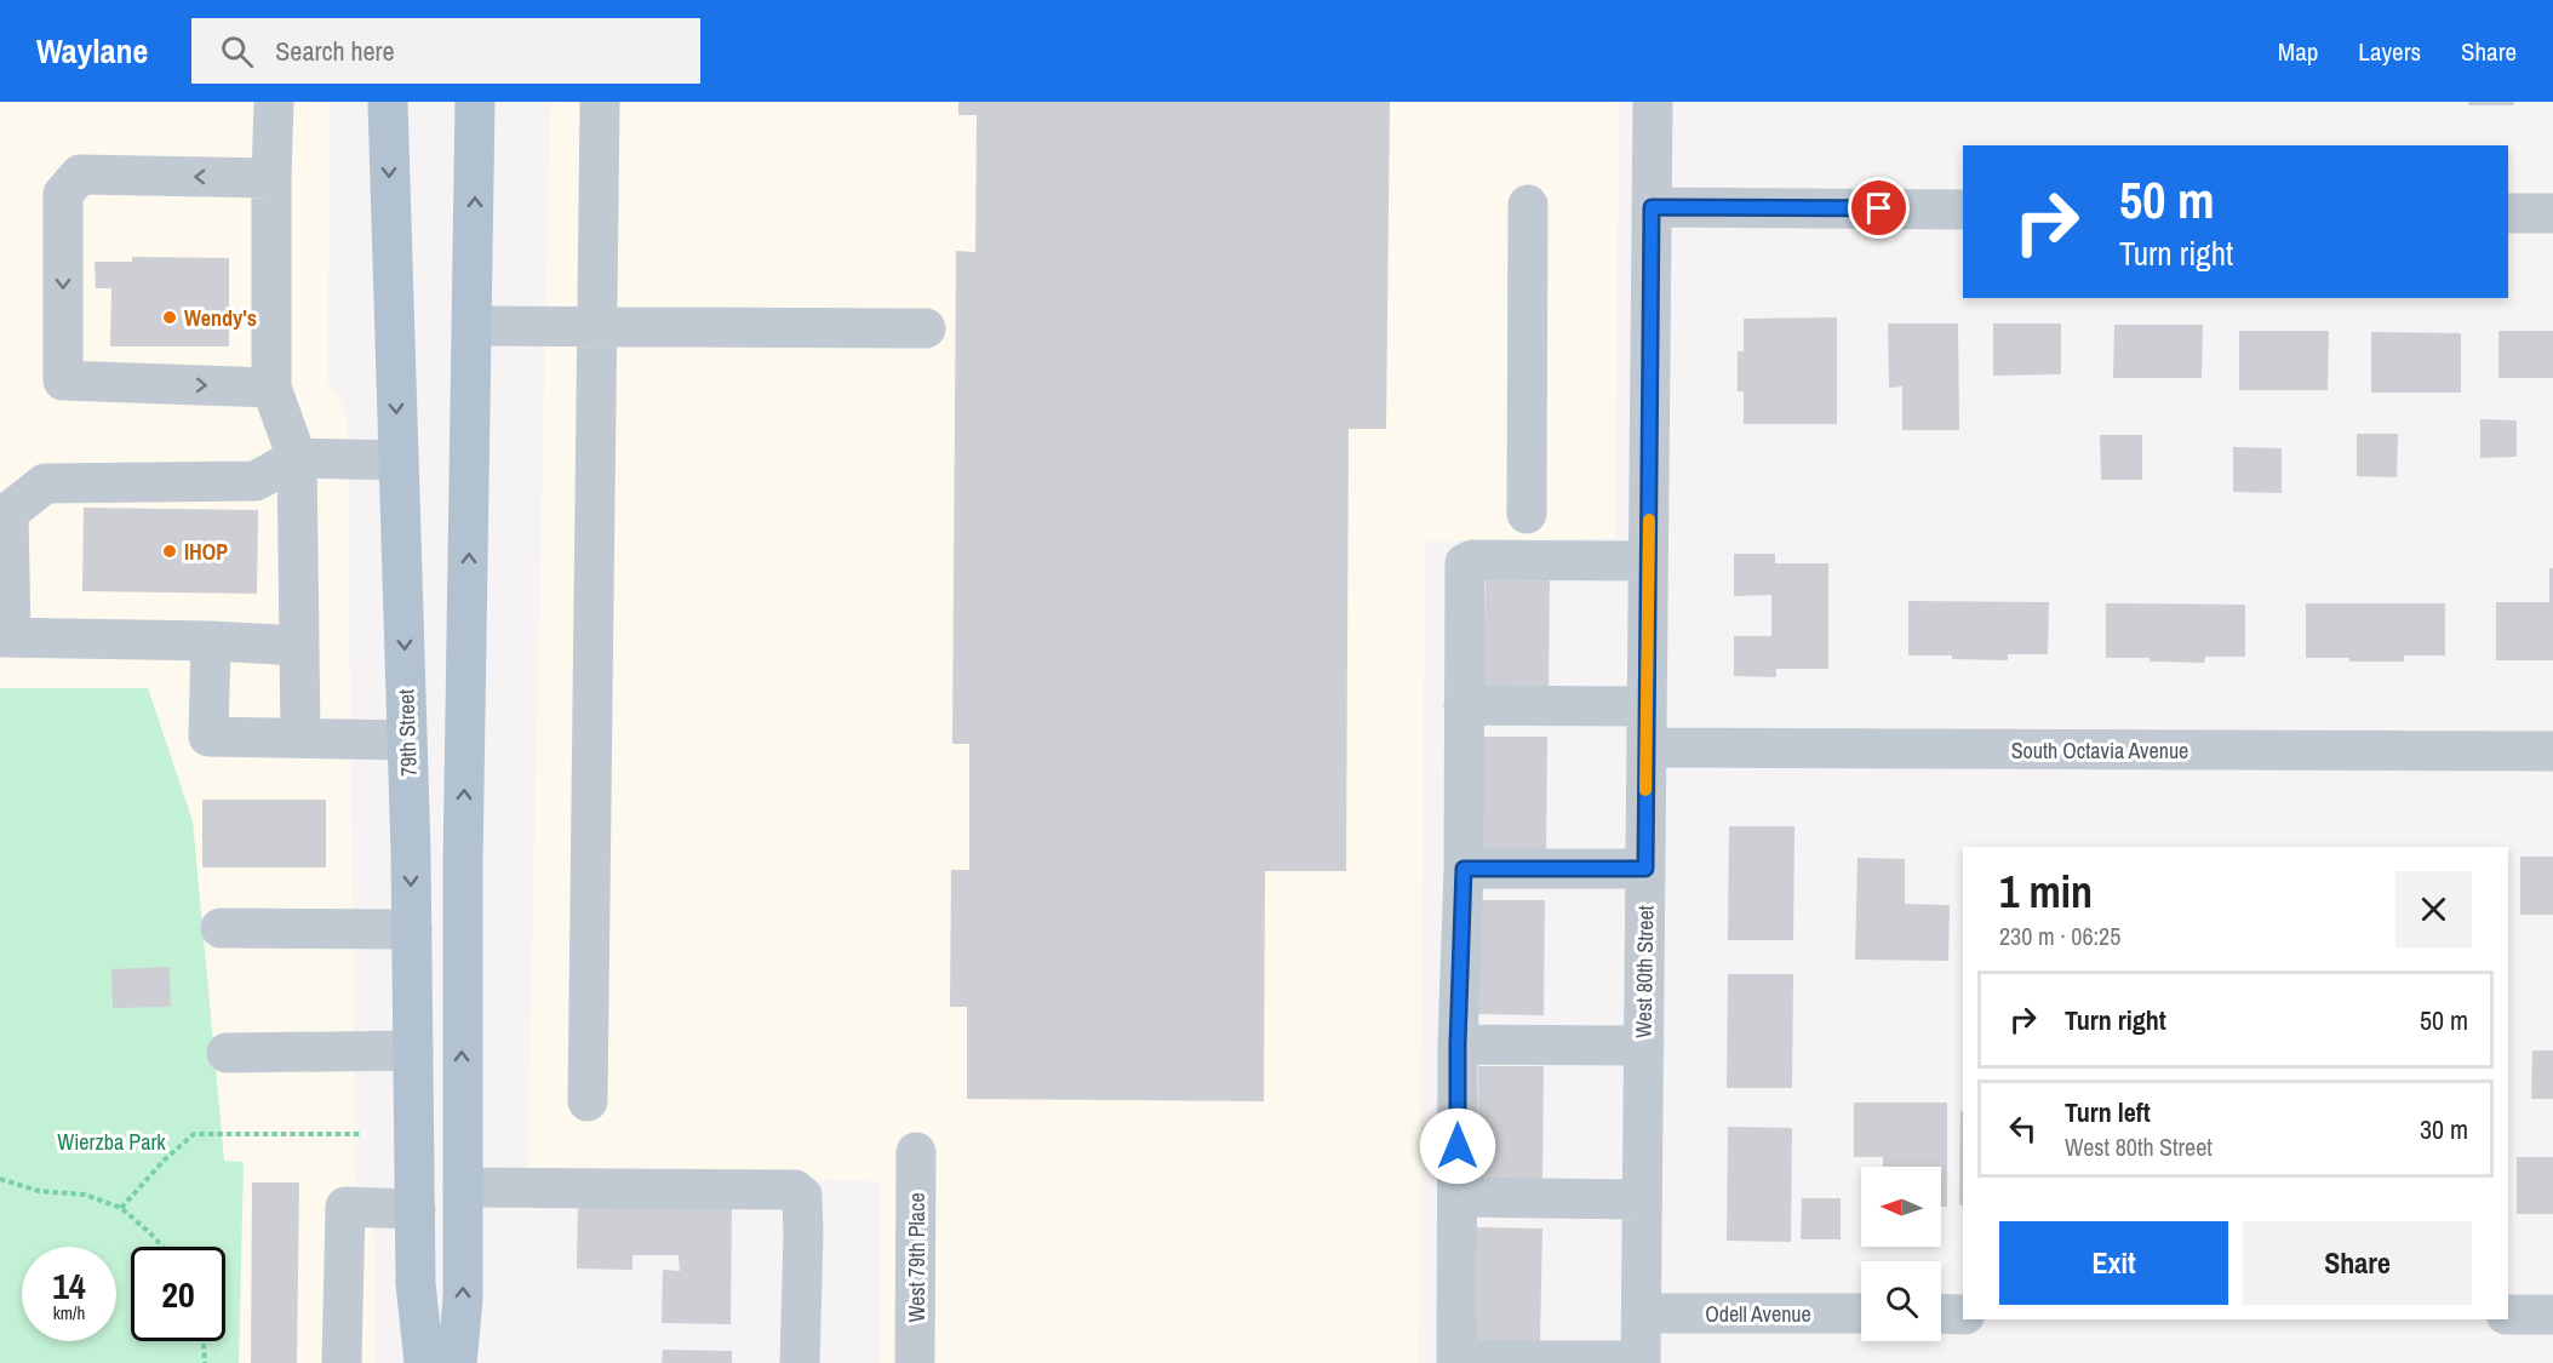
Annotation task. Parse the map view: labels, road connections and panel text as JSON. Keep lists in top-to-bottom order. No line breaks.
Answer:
{"streets":{"main road":["79th Street"],"street":["South Octavia Avenue","West 80th Street","West 79th Place","Odell Avenue"]},"crossings":[["South Octavia Avenue","West 80th Street"],["West 80th Street","Odell Avenue"]],"parks":["Wierzba Park"],"places":["Wendy's","IHOP"],"north":"left","page":{"header":"Waylane","search":"Search here","nav":["Map","Layers","Share"],"turn":["50 m","Turn right"],"heading":["1 min","230 m · 06:25"],"list":[{"name":"Turn right","value":"50 m"},{"name":"Turn left","note":"West 80th Street","value":"30 m"}],"buttons":["Exit","Share"],"speed":"14 km/h","limit":"20"}}
